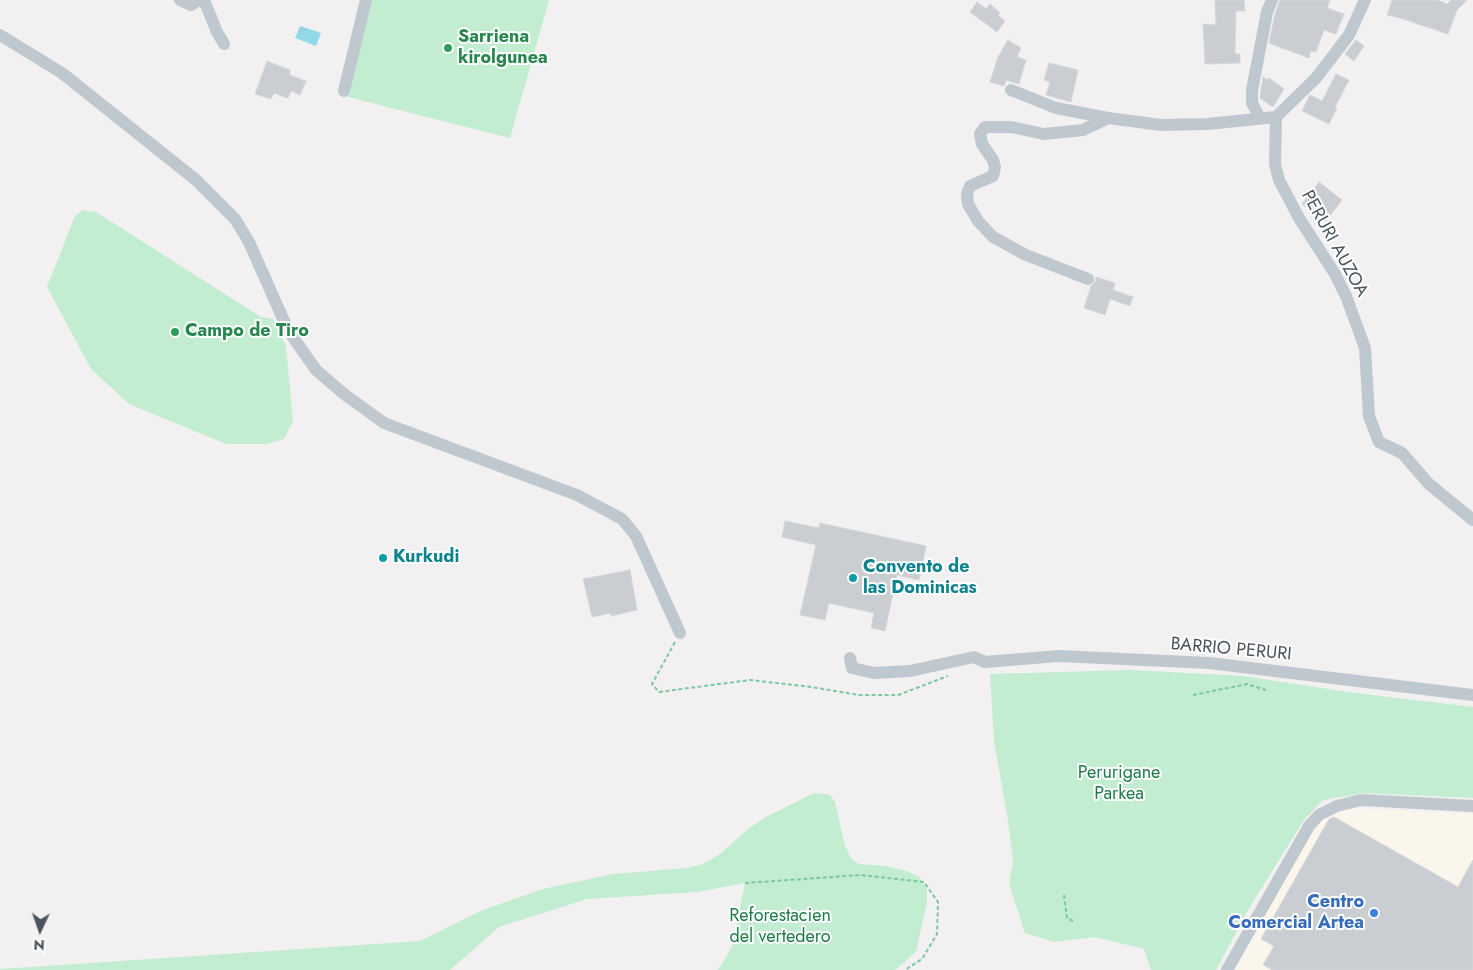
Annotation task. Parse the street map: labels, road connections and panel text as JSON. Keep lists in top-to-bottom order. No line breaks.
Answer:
{"streets":{"street":["PERURI AUZOA","BARRIO PERURI"]},"parks":["Perurigane Parkea","Reforestacien del vertedero"],"places":["Sarriena kirolgunea","Campo de Tiro","Kurkudi","Convento de las Dominicas","Centro Comercial Artea"],"north":"bottom"}
